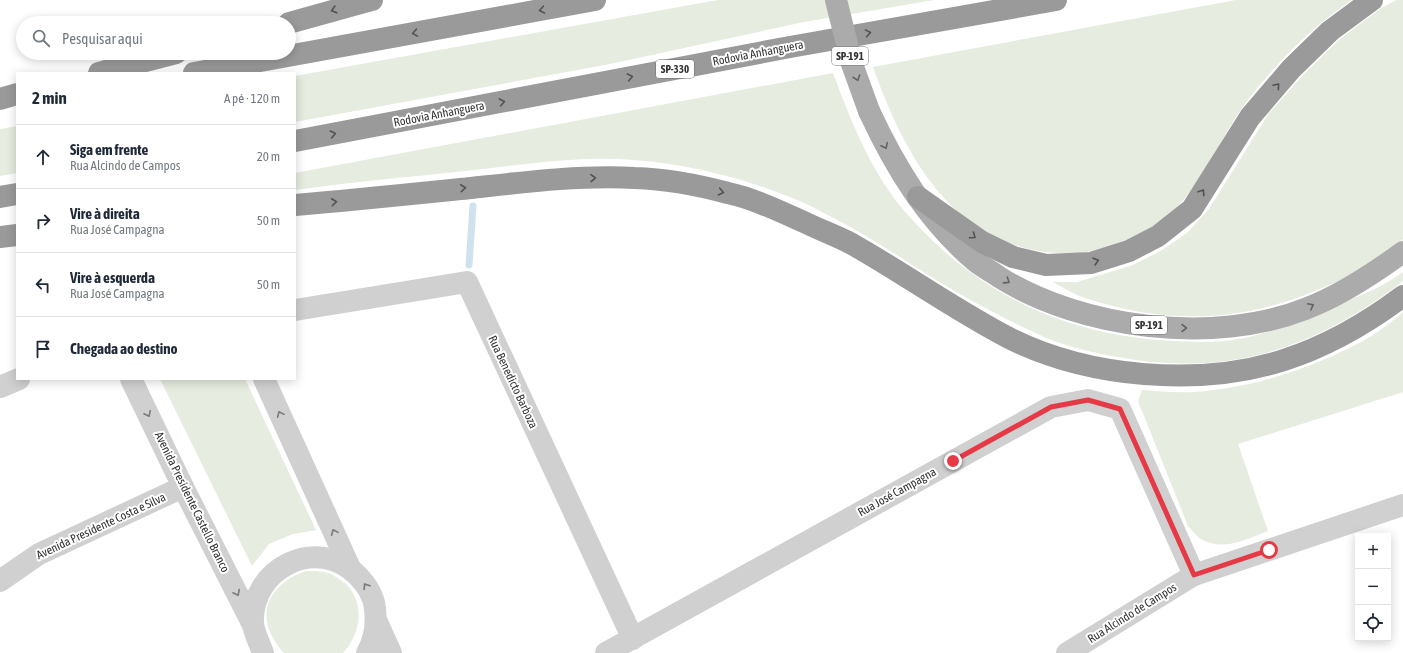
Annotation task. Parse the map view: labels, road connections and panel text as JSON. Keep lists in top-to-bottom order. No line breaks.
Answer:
{"streets":{"highway":["Rodovia Anhanguera","SP-330"],"main road":["SP-191"],"street":["Rua Benedicto Barboza","Rua José Campagna","Avenida Presidente Castello Branco","Avenida Presidente Costa e Silva","Rua Alcindo de Campos"]},"crossings":[["Rua Benedicto Barboza","Rua José Campagna"],["Rua José Campagna","Rua Alcindo de Campos"],["Avenida Presidente Castello Branco","Avenida Presidente Costa e Silva"]],"page":{"search":"Pesquisar aqui","heading":["2 min","A pé · 120 m"],"list":[["Siga em frente","Rua Alcindo de Campos","20 m"],["Vire à direita","Rua José Campagna","50 m"],["Vire à esquerda","Rua José Campagna","50 m"],"Chegada ao destino"],"map_buttons":["+","−"]}}
